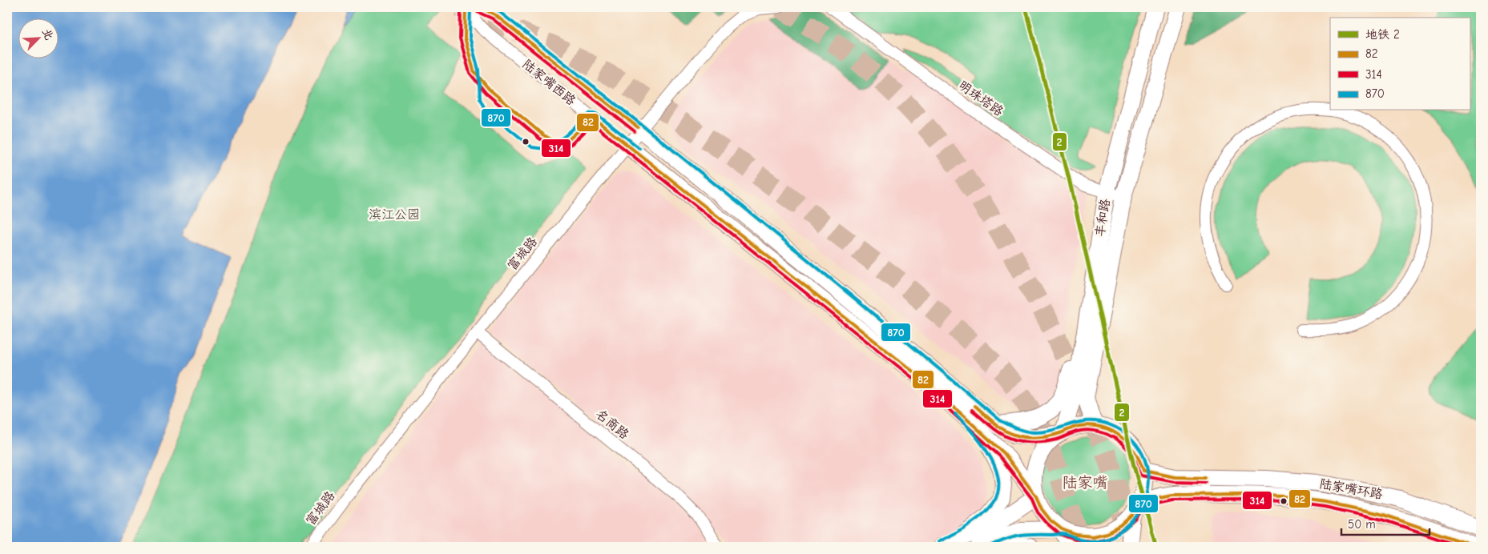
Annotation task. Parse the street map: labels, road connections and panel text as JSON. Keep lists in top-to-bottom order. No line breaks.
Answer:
{"streets":{"street":["陆家嘴西路","明珠塔路","丰和路","富城路","名商路","陆家嘴环路"]},"crossings":[["陆家嘴西路","丰和路"],["陆家嘴西路","富城路"],["陆家嘴西路","陆家嘴环路"],["明珠塔路","丰和路"],["丰和路","陆家嘴环路"],["富城路","名商路"]],"districts":["陆家嘴"],"parks":["滨江公园"],"lines":["metro line 2","transit line 82","transit line 314","transit line 870"],"legend":["地铁 2","82","314","870"],"scale_bar":"50 m","north":"top right"}
